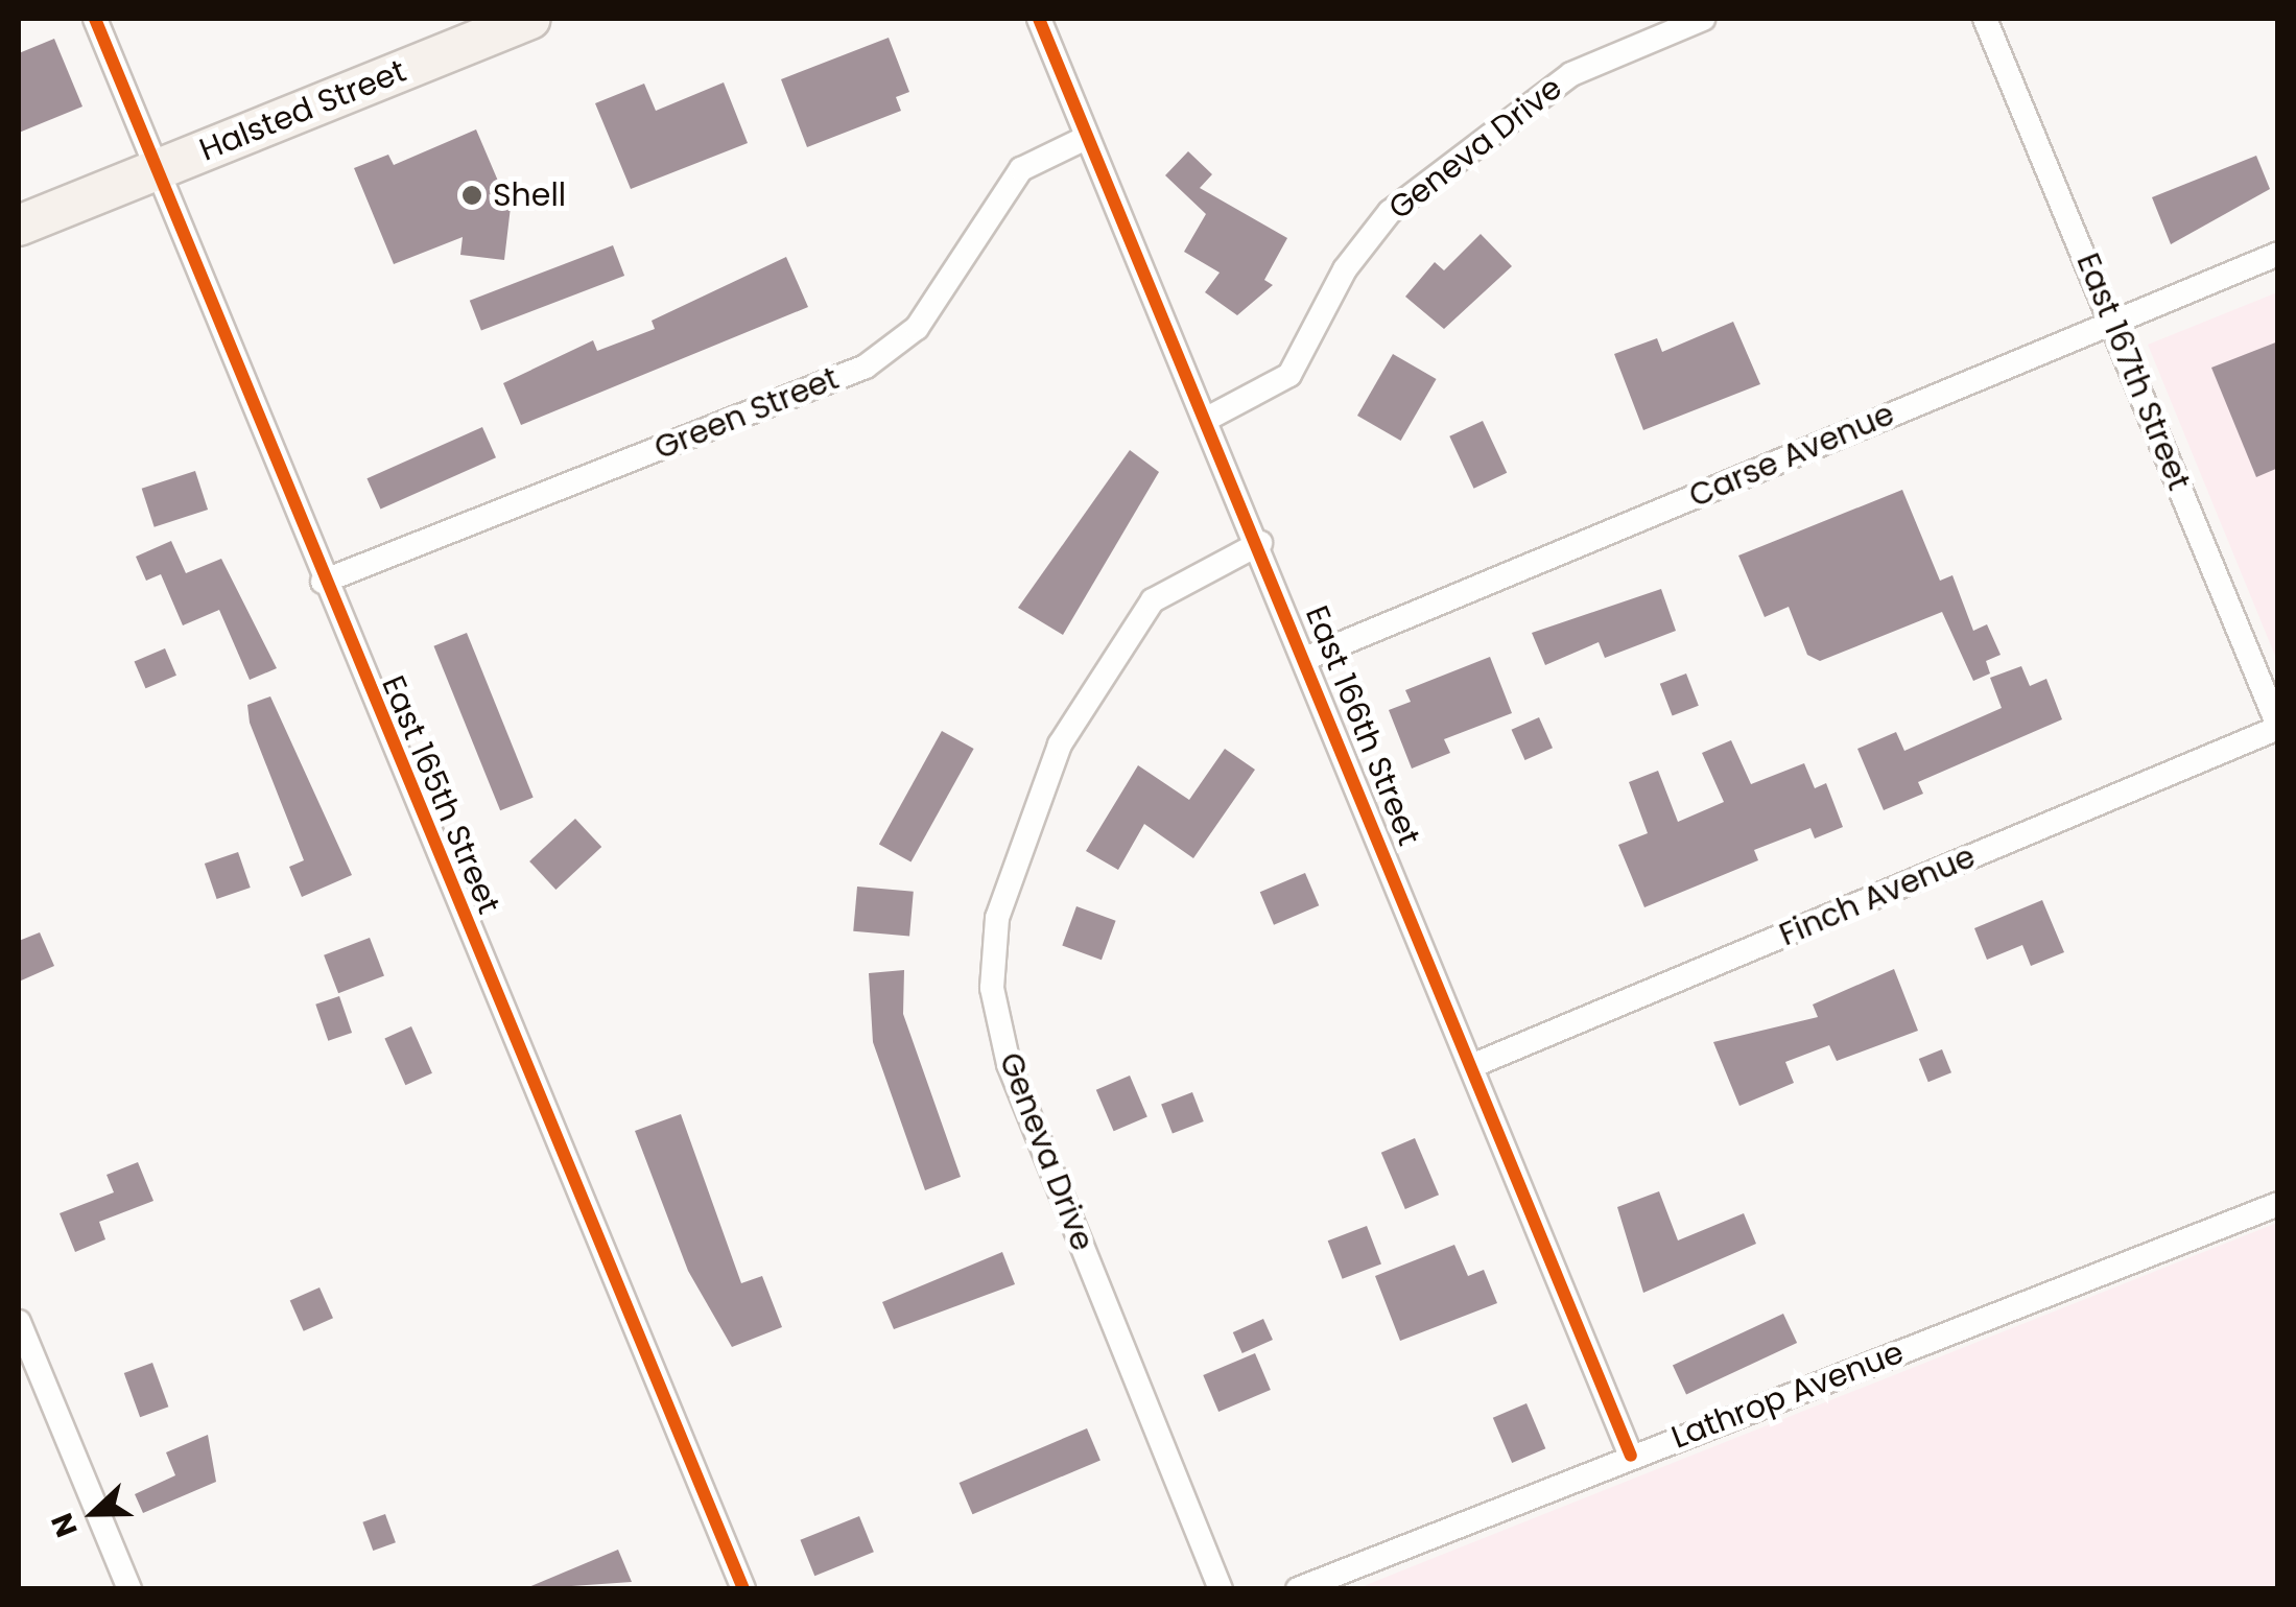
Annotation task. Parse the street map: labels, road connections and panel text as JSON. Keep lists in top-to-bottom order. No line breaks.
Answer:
{"streets":{"main road":["Halsted Street"],"street":["Geneva Drive","East 167th Street","Green Street","Carse Avenue","East 166th Street","East 165th Street","Finch Avenue","Lathrop Avenue"]},"crossings":[["Halsted Street","East 165th Street"],["Geneva Drive","East 166th Street"],["East 167th Street","Carse Avenue"],["East 167th Street","Finch Avenue"],["Green Street","East 166th Street"],["Green Street","East 165th Street"],["Carse Avenue","East 166th Street"],["East 166th Street","Finch Avenue"],["East 166th Street","Lathrop Avenue"]],"places":["Shell"],"north":"left"}
